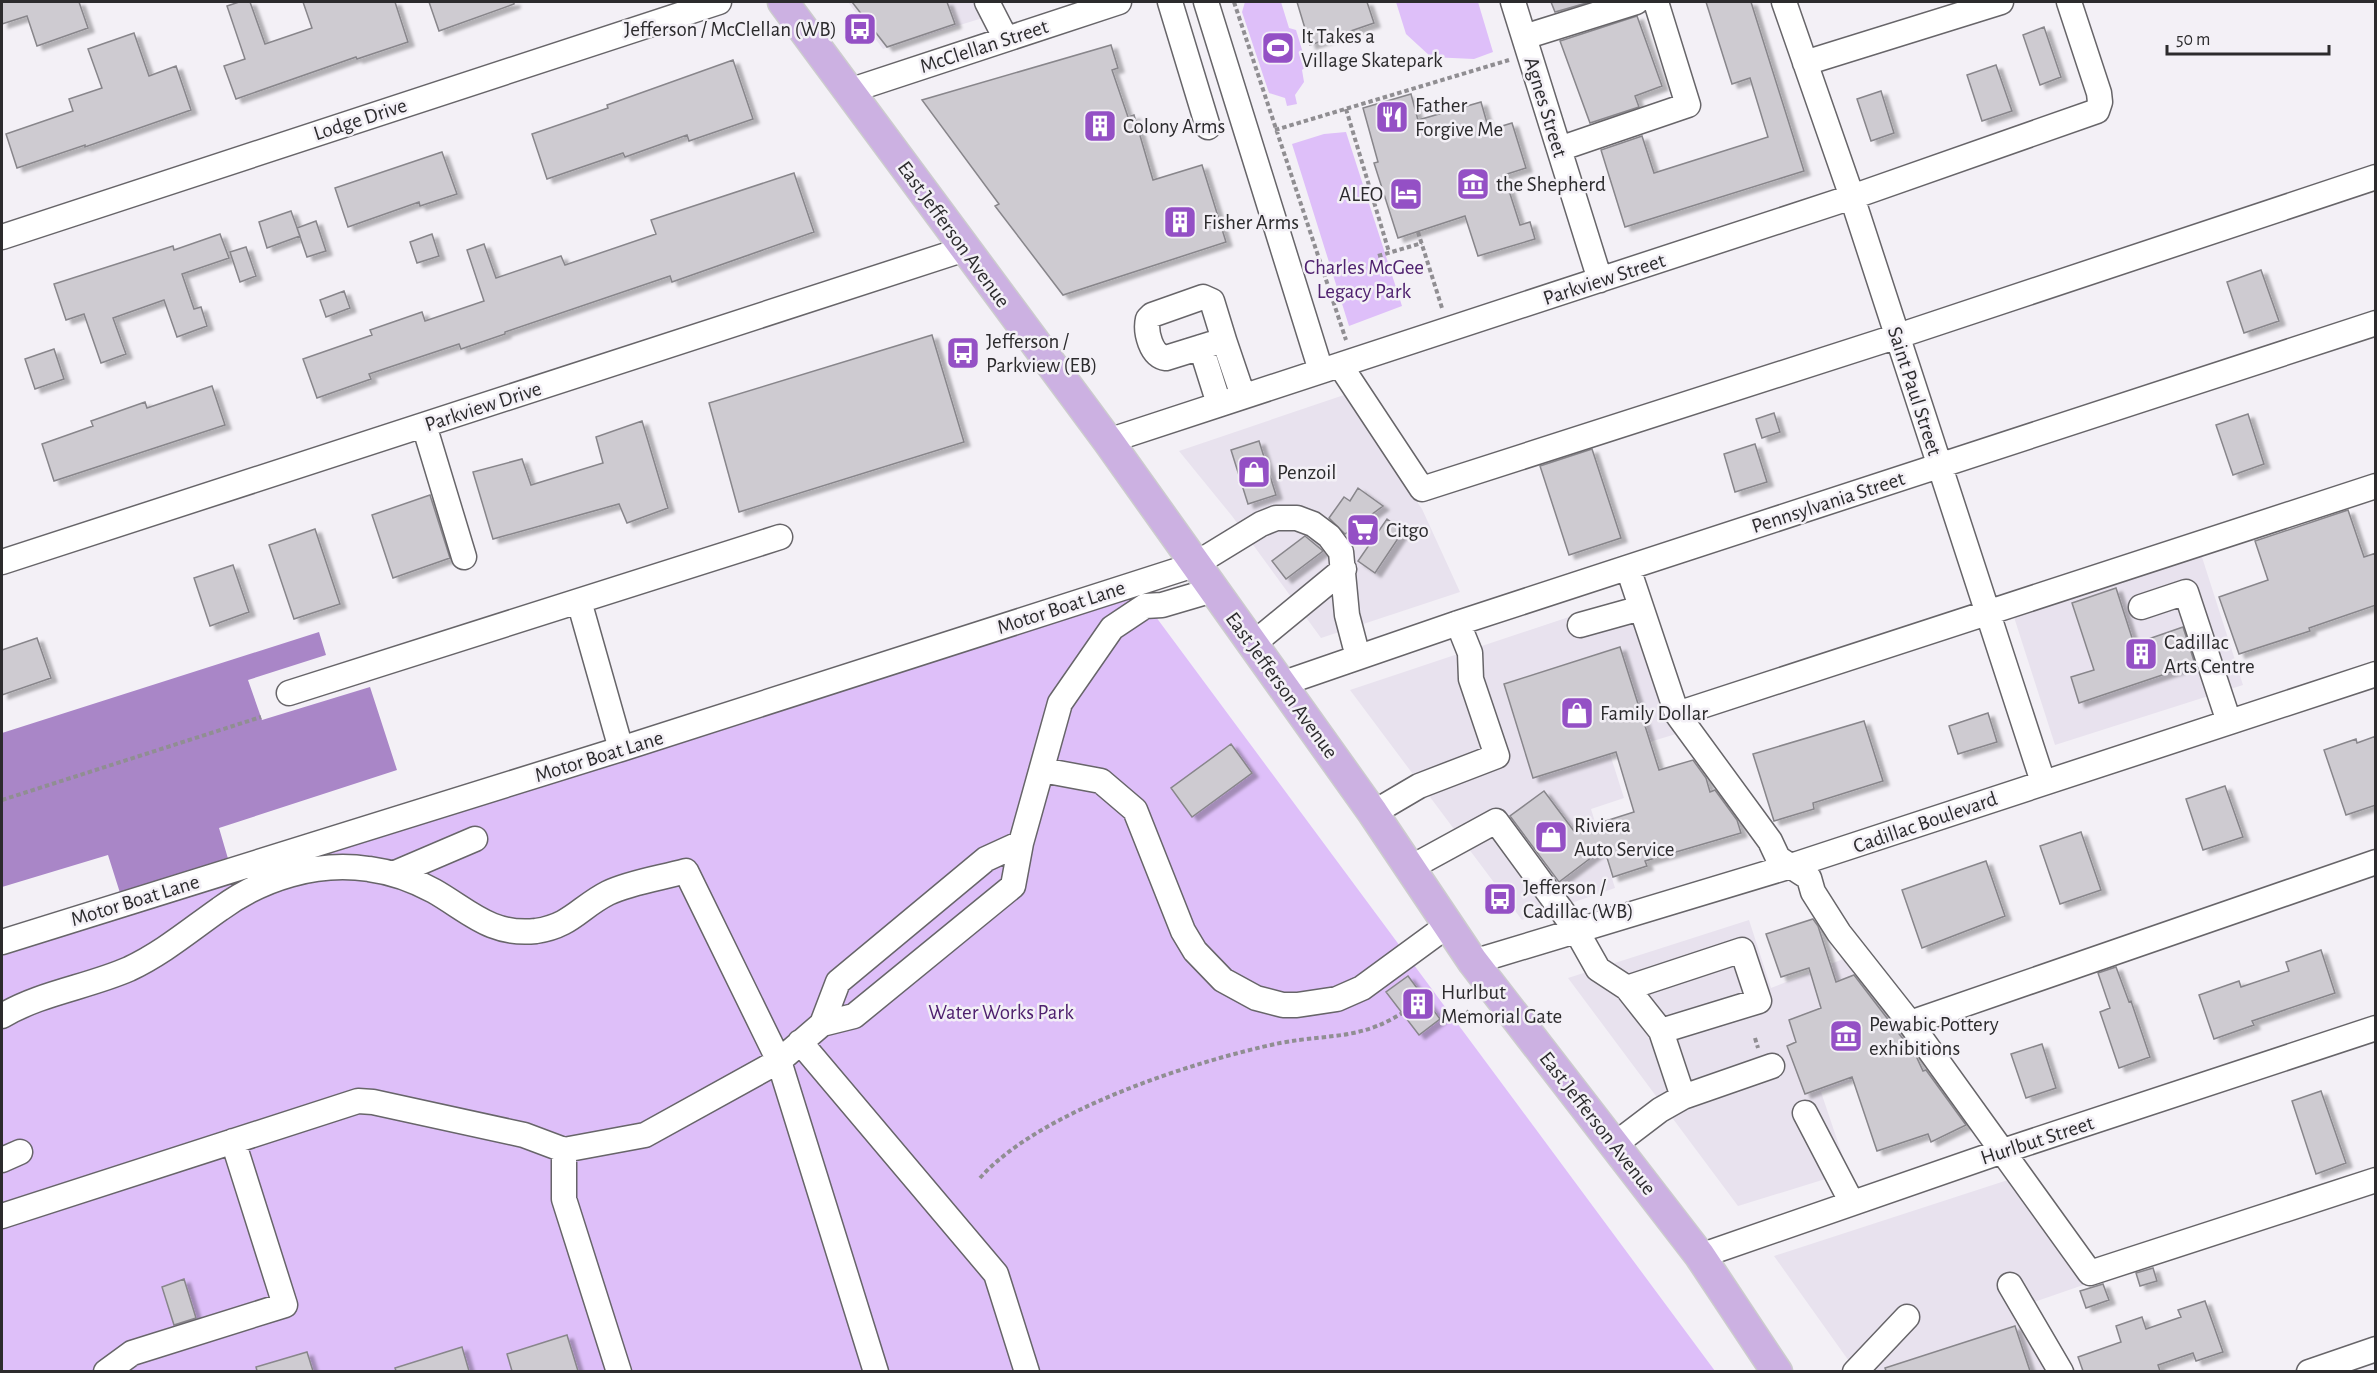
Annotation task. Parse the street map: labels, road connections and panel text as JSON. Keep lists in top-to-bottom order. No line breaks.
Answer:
{"streets":{"main road":["East Jefferson Avenue"],"street":["McClellan Street","Agnes Street","Lodge Drive","Parkview Street","Saint Paul Street","Parkview Drive","Pennsylvania Street","Motor Boat Lane","Cadillac Boulevard","Hurlbut Street"]},"crossings":[["McClellan Street","East Jefferson Avenue"],["Agnes Street","Parkview Street"],["East Jefferson Avenue","Parkview Street"],["East Jefferson Avenue","Parkview Drive"],["East Jefferson Avenue","Pennsylvania Street"],["East Jefferson Avenue","Motor Boat Lane"],["East Jefferson Avenue","Cadillac Boulevard"],["East Jefferson Avenue","Hurlbut Street"],["Parkview Street","Saint Paul Street"],["Saint Paul Street","Pennsylvania Street"],["Saint Paul Street","Cadillac Boulevard"],["Pennsylvania Street","Motor Boat Lane"]],"parks":["Charles McGee Legacy Park","Water Works Park"],"places":{"bus stop":["Jefferson / McClellan (WB)","Jefferson / Parkview (EB)","Jefferson / Cadillac (WB)"],"sports":["It Takes a Village Skatepark"],"restaurant":["Father Forgive Me"],"building":["Colony Arms","Fisher Arms","Cadillac Arts Centre","Hurlbut Memorial Gate"],"museum":["the Shepherd","Pewabic Pottery exhibitions"],"hotel":["ALEO"],"shop":["Penzoil","Family Dollar","Riviera Auto Service"],"supermarket":["Citgo"]},"scale_bar":"50 m"}
